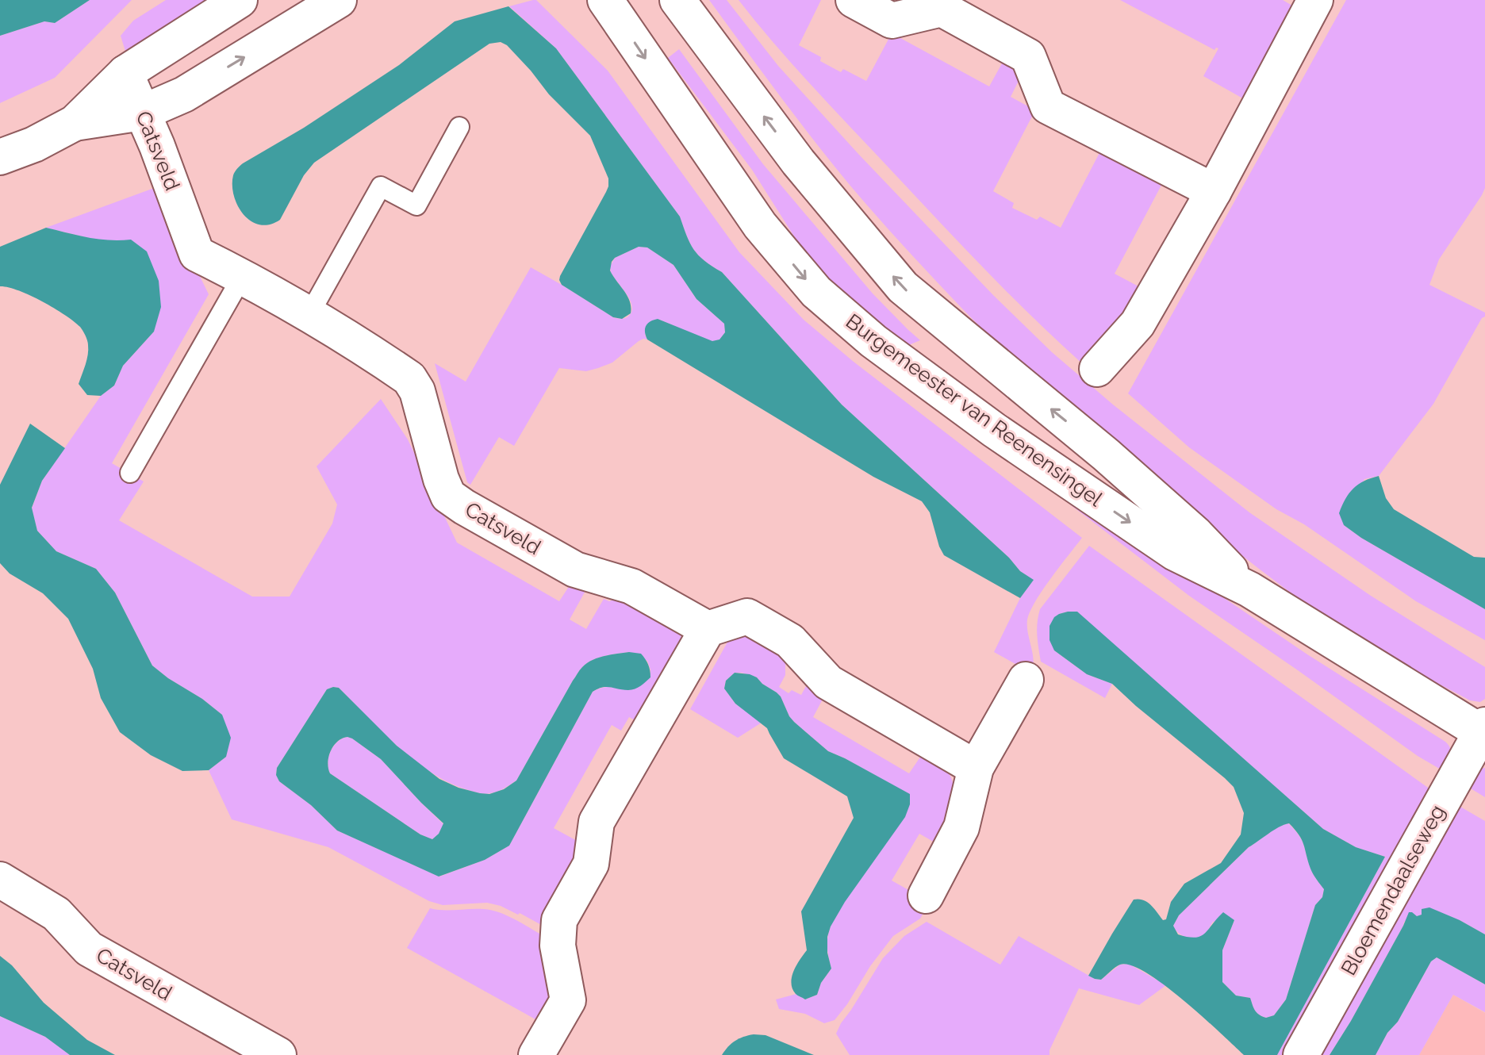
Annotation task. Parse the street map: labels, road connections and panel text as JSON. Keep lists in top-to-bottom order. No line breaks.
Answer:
{"streets":{"street":["Catsveld","Burgemeester van Reenensingel","Bloemendaalseweg"]},"crossings":[["Burgemeester van Reenensingel","Bloemendaalseweg"]]}
